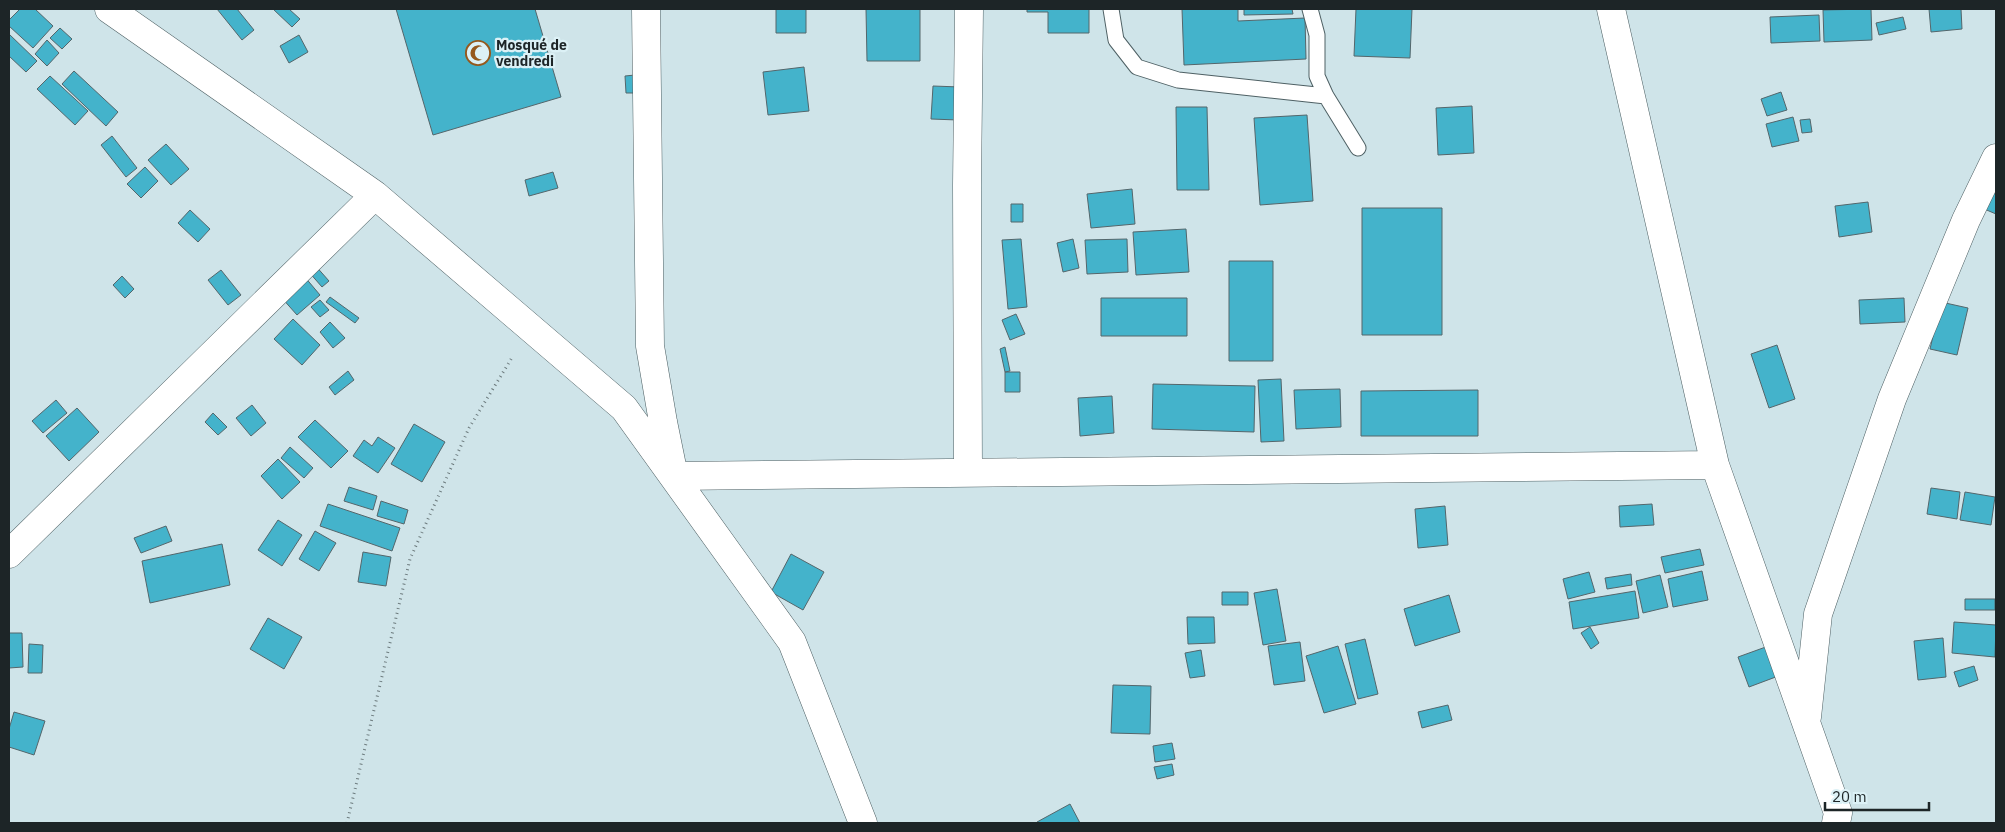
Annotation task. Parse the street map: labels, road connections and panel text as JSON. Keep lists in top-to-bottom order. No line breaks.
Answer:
{"places":{"mosque":["Mosqué de vendredi"]},"scale_bar":"20 m"}
